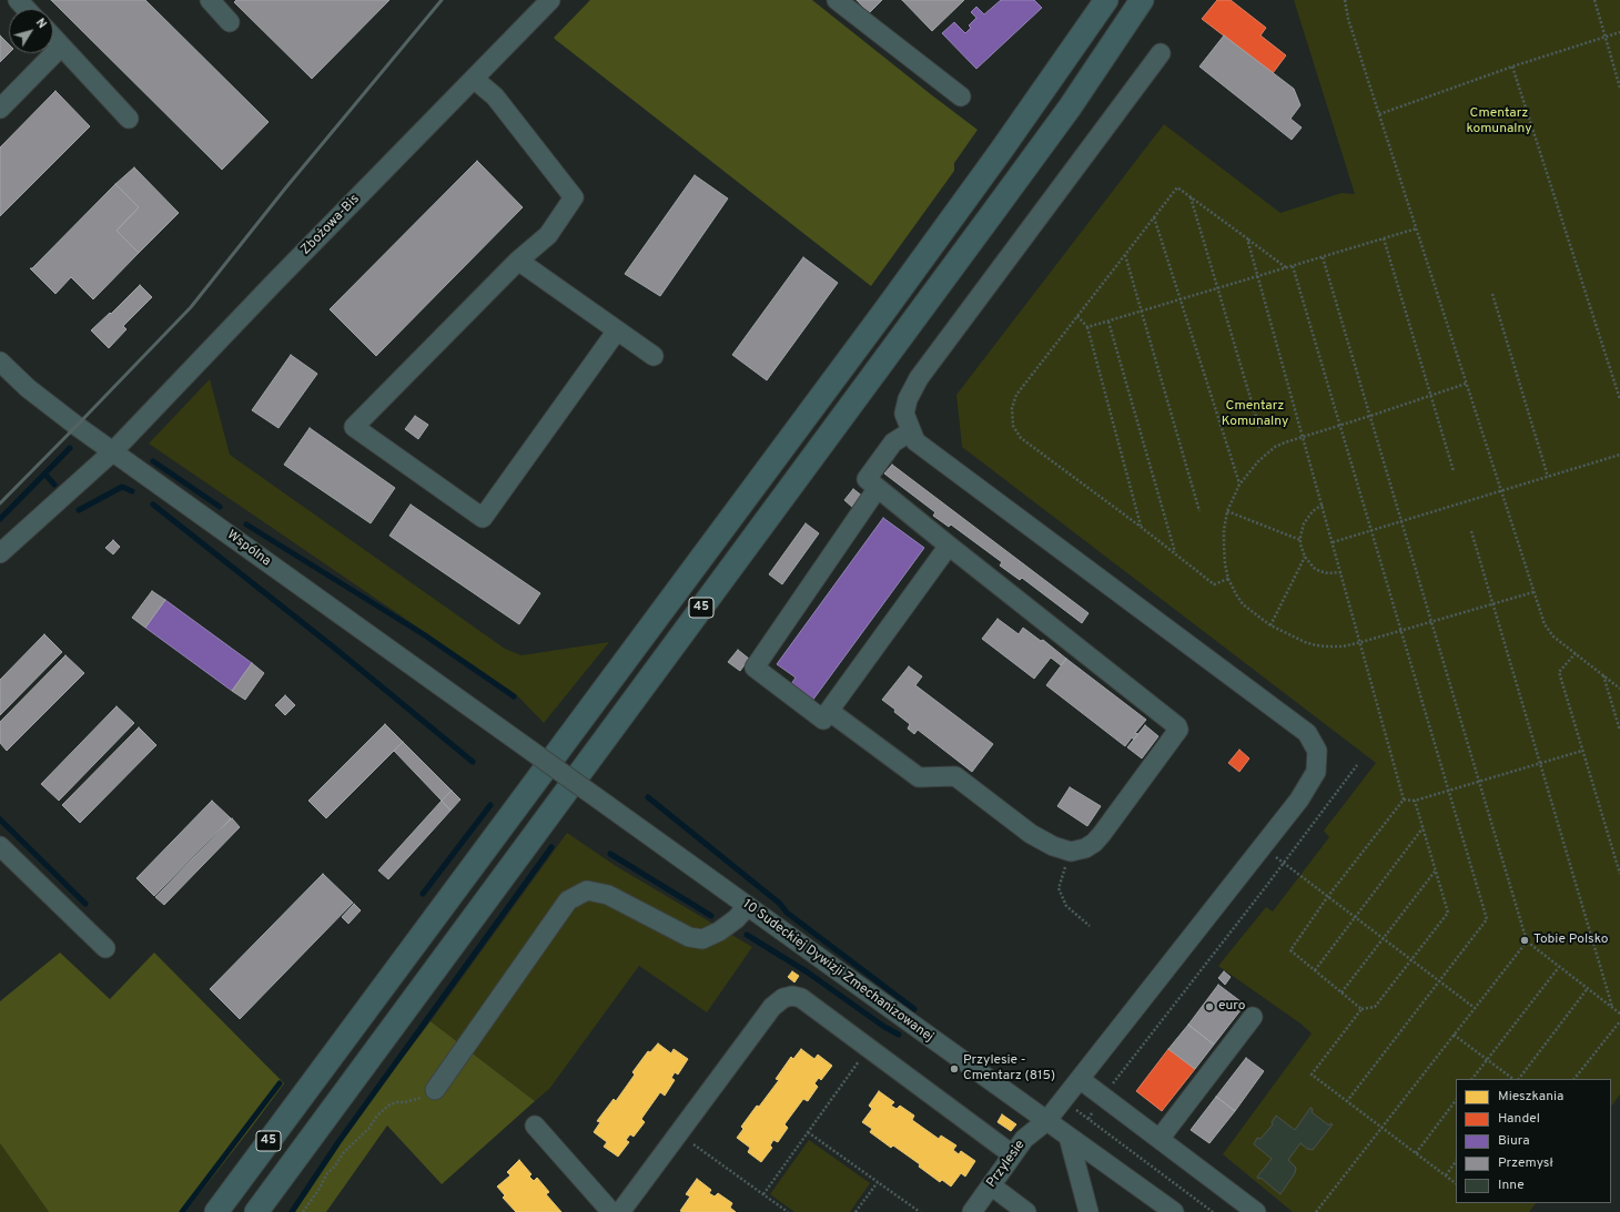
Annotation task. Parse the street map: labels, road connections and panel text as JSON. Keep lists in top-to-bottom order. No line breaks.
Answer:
{"streets":{"main road":["45"],"street":["Zbożowa-Bis","Wspólna","10 Sudeckiej Dywizji Zmechanizowanej","Przylesie"]},"crossings":[["Zbożowa-Bis","Wspólna"],["Wspólna","10 Sudeckiej Dywizji Zmechanizowanej"],["10 Sudeckiej Dywizji Zmechanizowanej","Przylesie"]],"parks":["Cmentarz komunalny","Cmentarz Komunalny"],"places":["Tobie Polsko","euro","Przylesie - Cmentarz (815)"],"legend":["Mieszkania","Handel","Biura","Przemysł","Inne"],"north":"top right"}
